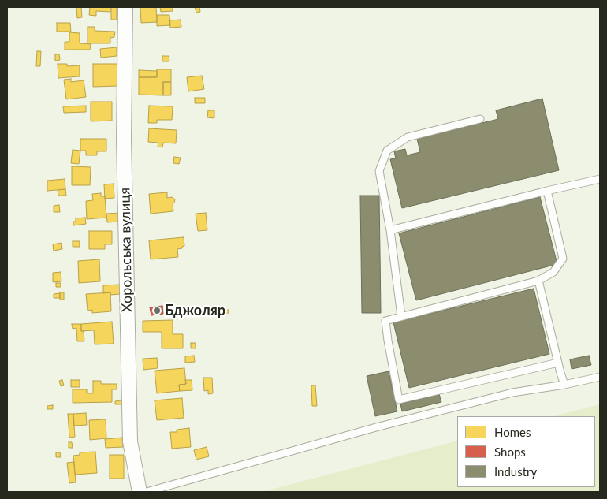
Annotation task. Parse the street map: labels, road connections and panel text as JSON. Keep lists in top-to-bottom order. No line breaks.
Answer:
{"streets":{"street":["Хорольська вулиця"]},"places":["Бджоляр"],"legend":["Homes","Shops","Industry"]}
